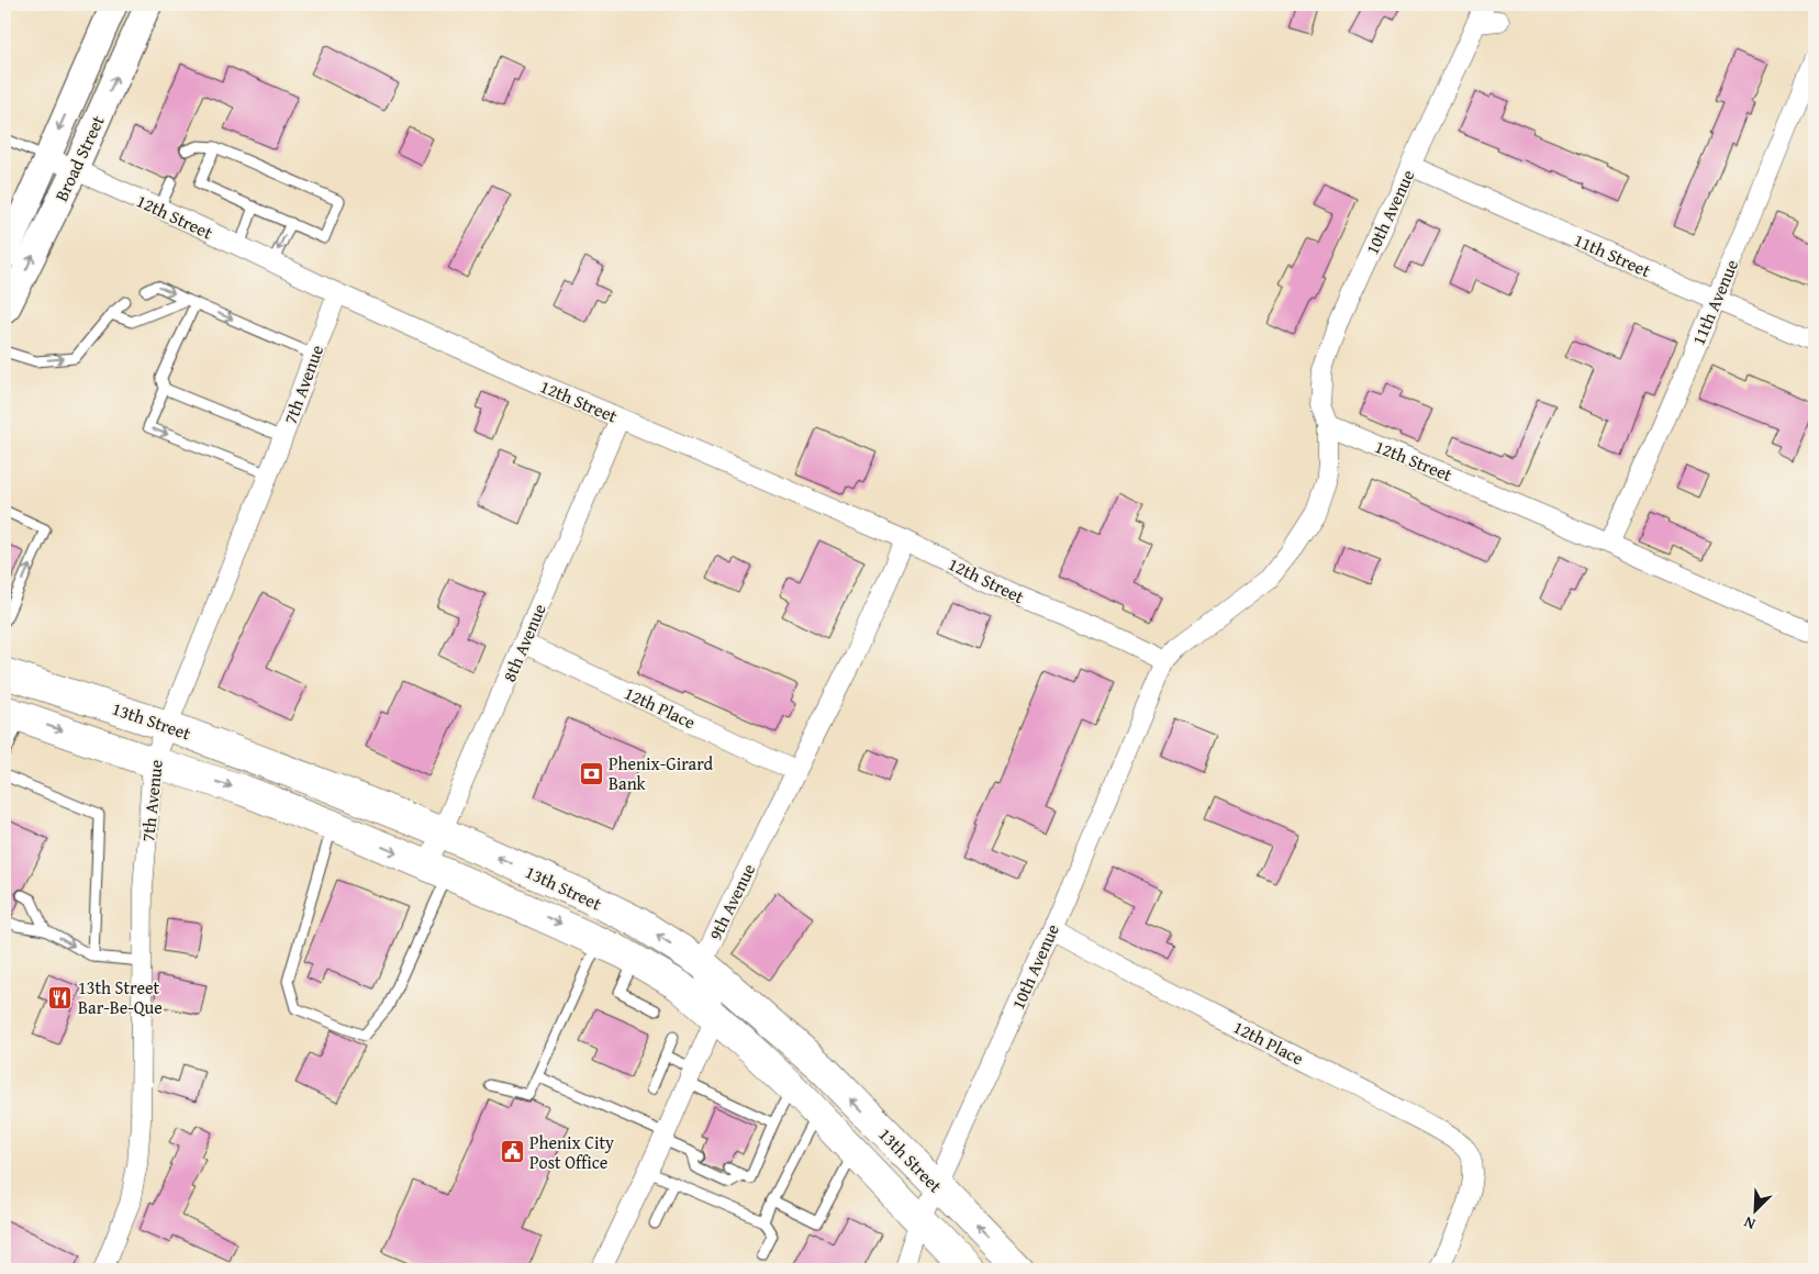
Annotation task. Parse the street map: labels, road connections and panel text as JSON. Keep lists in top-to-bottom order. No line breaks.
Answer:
{"streets":{"main road":["Broad Street","13th Street"],"street":["10th Avenue","12th Street","11th Street","11th Avenue","7th Avenue","8th Avenue","12th Place","9th Avenue"]},"crossings":[["Broad Street","12th Street"],["10th Avenue","12th Street"],["10th Avenue","11th Street"],["10th Avenue","12th Place"],["10th Avenue","13th Street"],["12th Street","11th Avenue"],["12th Street","7th Avenue"],["12th Street","8th Avenue"],["12th Street","9th Avenue"],["11th Street","11th Avenue"],["7th Avenue","13th Street"],["8th Avenue","12th Place"],["8th Avenue","13th Street"],["12th Place","9th Avenue"],["13th Street","9th Avenue"]],"places":{"bank":["Phenix-Girard Bank"],"restaurant":["13th Street Bar-Be-Que"],"public building":["Phenix City Post Office"]},"north":"bottom left"}
